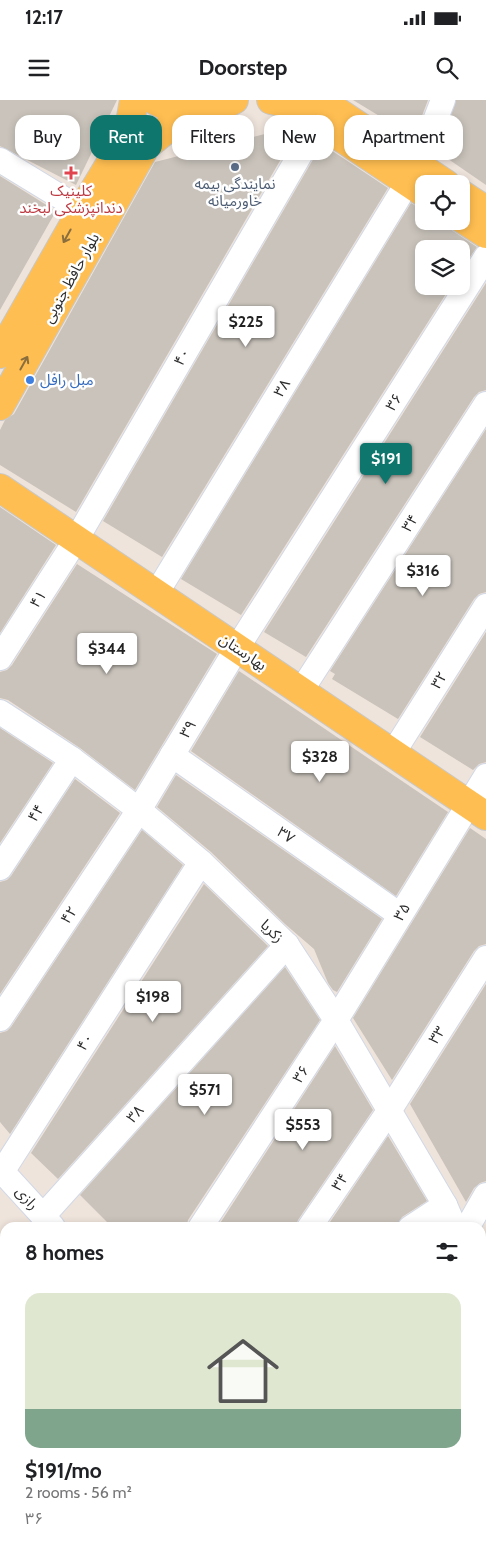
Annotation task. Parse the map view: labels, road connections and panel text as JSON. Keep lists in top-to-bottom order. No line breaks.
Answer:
{"streets":{"main road":["بلوار حافظ جنوبی","بهارستان"],"street":["۴۰","۳۸","۳۶","۳۴","۴۱","۳۲","۳۹","۴۴","۳۷","۳۵","۴۲","زکریا","۳۳","رازی"]},"crossings":[["۴۰","۴۱"],["۴۰","بهارستان"],["۴۰","زکریا"],["۴۰","رازی"],["۳۸","بهارستان"],["۳۸","زکریا"],["۳۸","رازی"],["۳۶","بهارستان"],["۳۶","۳۹"],["۳۶","۳۵"],["۳۶","زکریا"],["۳۴","بهارستان"],["۳۴","زکریا"],["۳۴","۳۳"],["۴۱","بهارستان"],["بهارستان","۳۲"],["بهارستان","۳۹"],["بهارستان","۳۵"],["۳۹","۳۷"],["۳۹","۴۲"],["۳۹","زکریا"],["۴۴","زکریا"],["۳۷","۳۵"],["۳۵","زکریا"],["۴۲","زکریا"],["زکریا","۳۳"]],"places":{"other":["نمایندگی بیمه خاورمیانه","مبل رافل"],"health":["کلینیک دندانپزشکی لبخند"]},"page":{"status":"12:17","header":"Doorstep","chip":["Buy","Rent","Filters","New","Apartment"],"price":["$225","$191","$316","$344","$328","$198","$571","$553"],"heading":"8 homes","list":[{"name":"$191/mo","note":"2 rooms · 56 m² · ۳۶"}]}}
